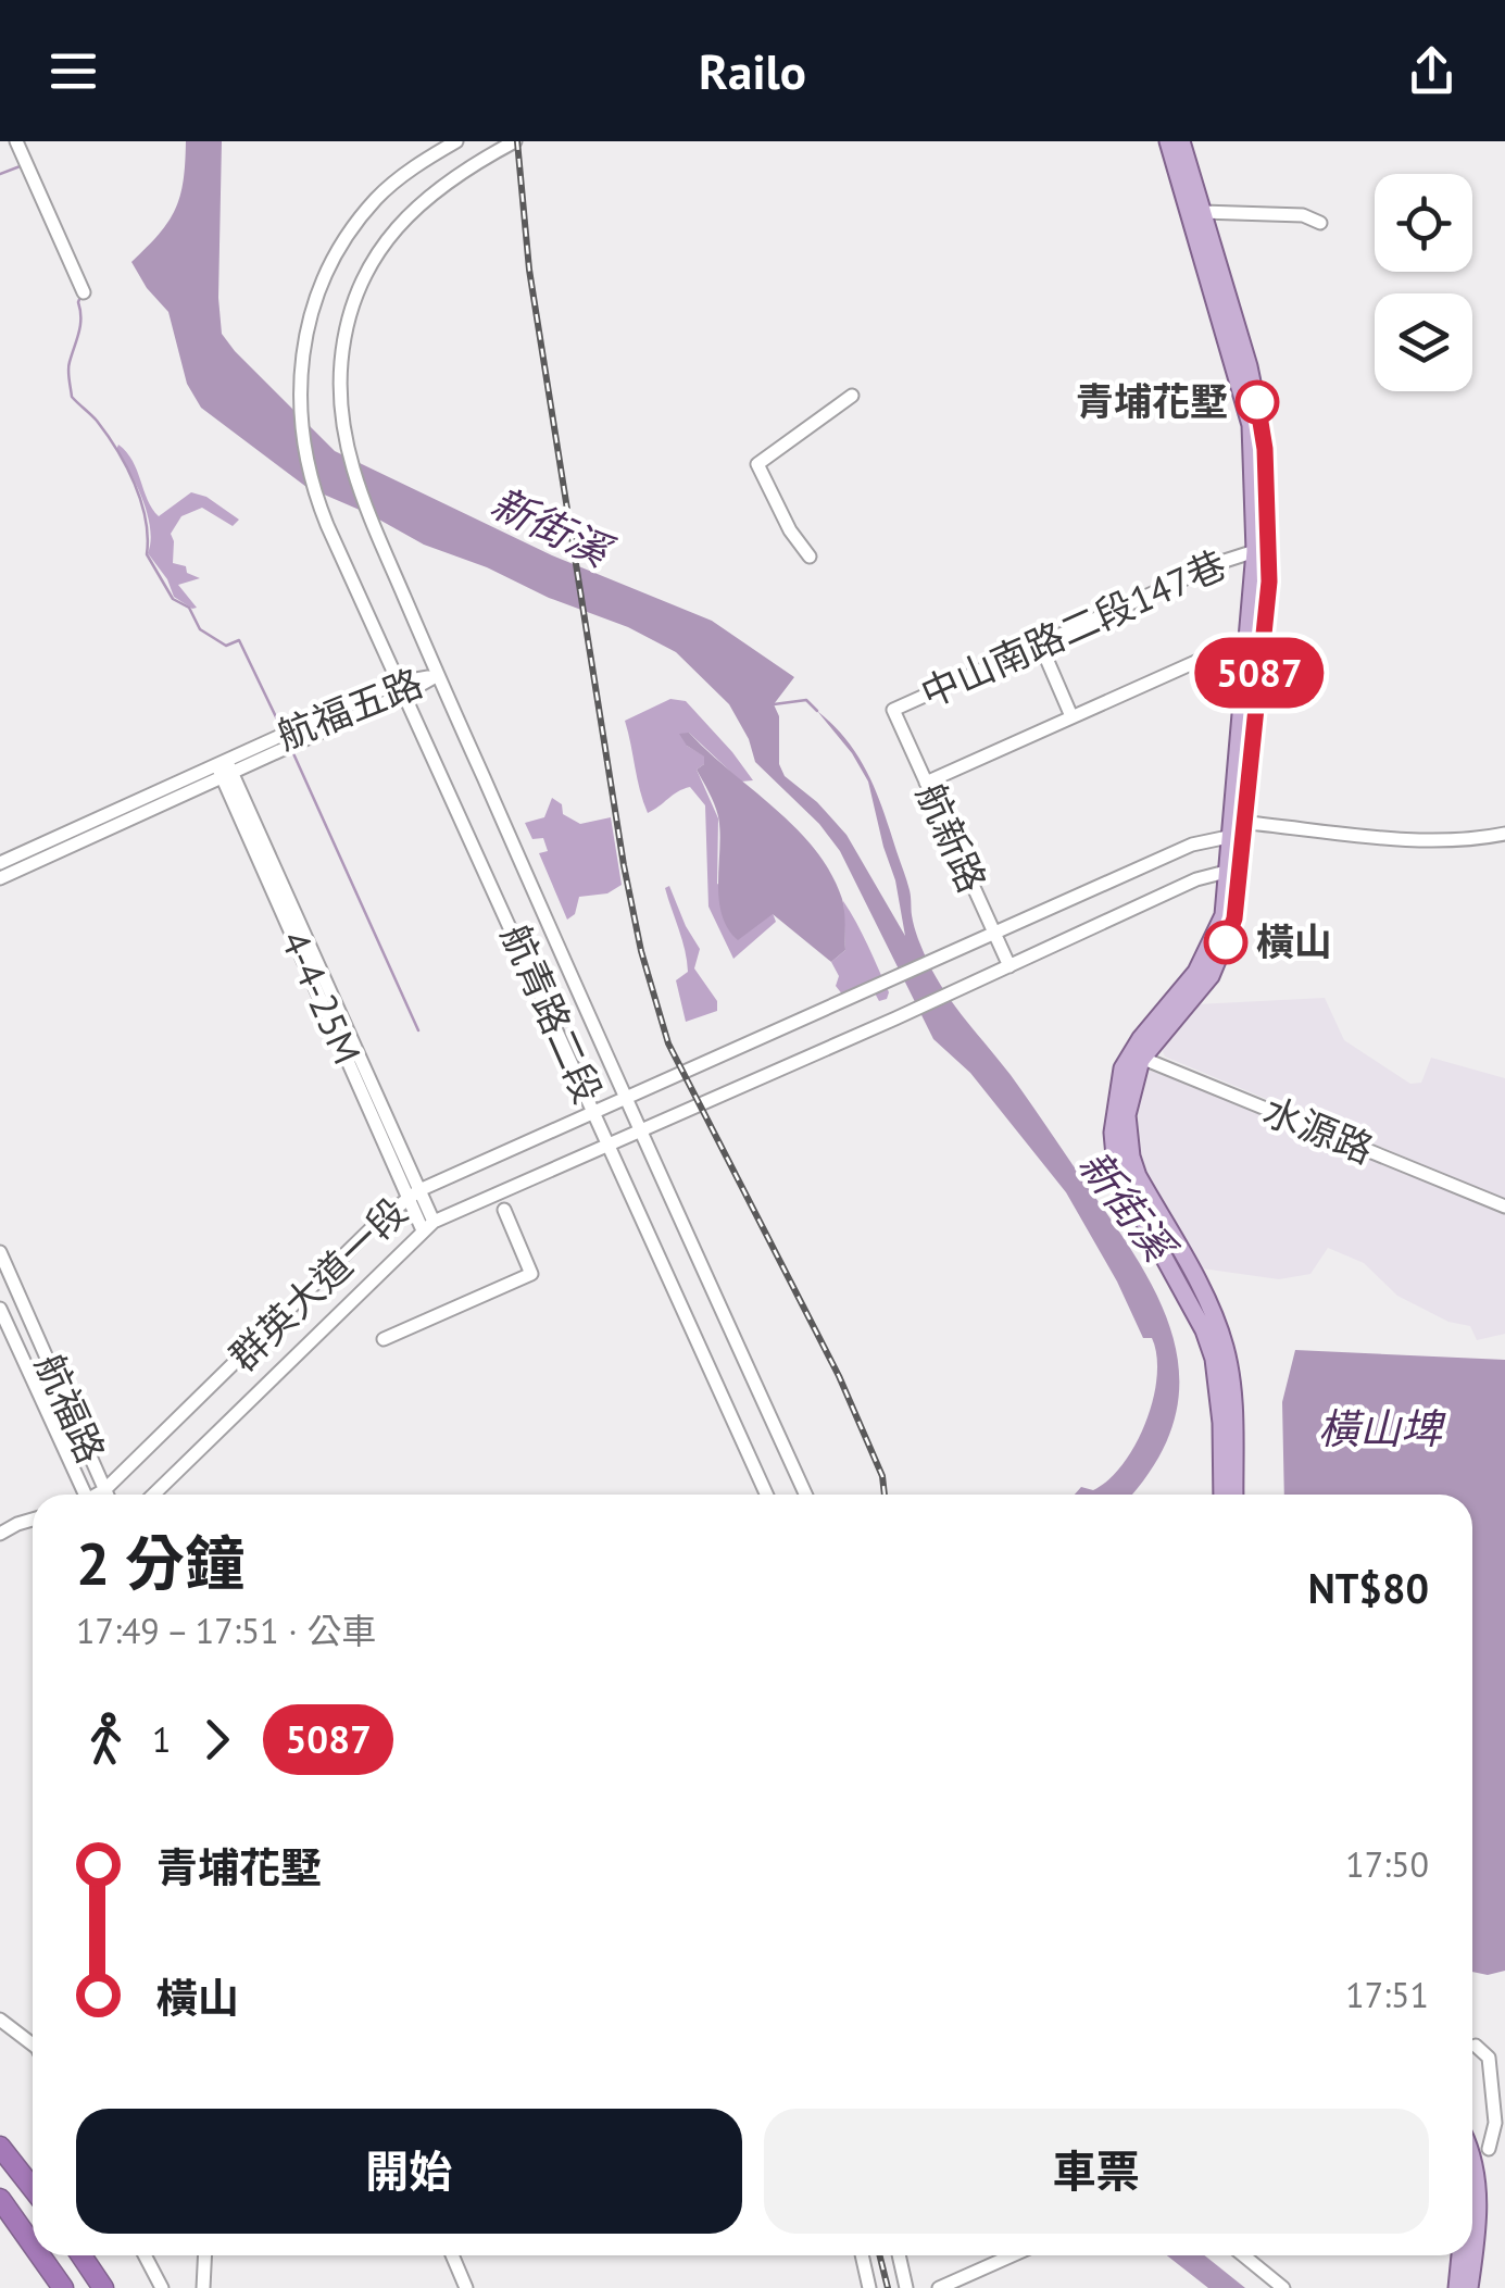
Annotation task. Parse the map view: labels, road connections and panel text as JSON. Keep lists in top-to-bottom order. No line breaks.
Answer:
{"streets":{"street":["中山南路二段147巷","航福五路","航新路","4-4-25M","航青路二段","水源路","群英大道一段","航福路"]},"crossings":[["中山南路二段147巷","航新路"],["航福五路","4-4-25M"],["航福五路","航青路二段"],["航新路","群英大道一段"],["4-4-25M","群英大道一段"],["航青路二段","群英大道一段"],["群英大道一段","航福路"]],"water":["新街溪","橫山埤"],"places":["青埔花墅","橫山"],"lines":["bus line 5087"],"page":{"header":"Railo","on_map":"5087","heading":["2 分鐘","17:49 – 17:51 · 公車","NT$80"],"legs":["1","5087"],"list":[{"name":"青埔花墅","value":"17:50"},{"name":"橫山","value":"17:51"}],"buttons":["開始","車票"]}}
